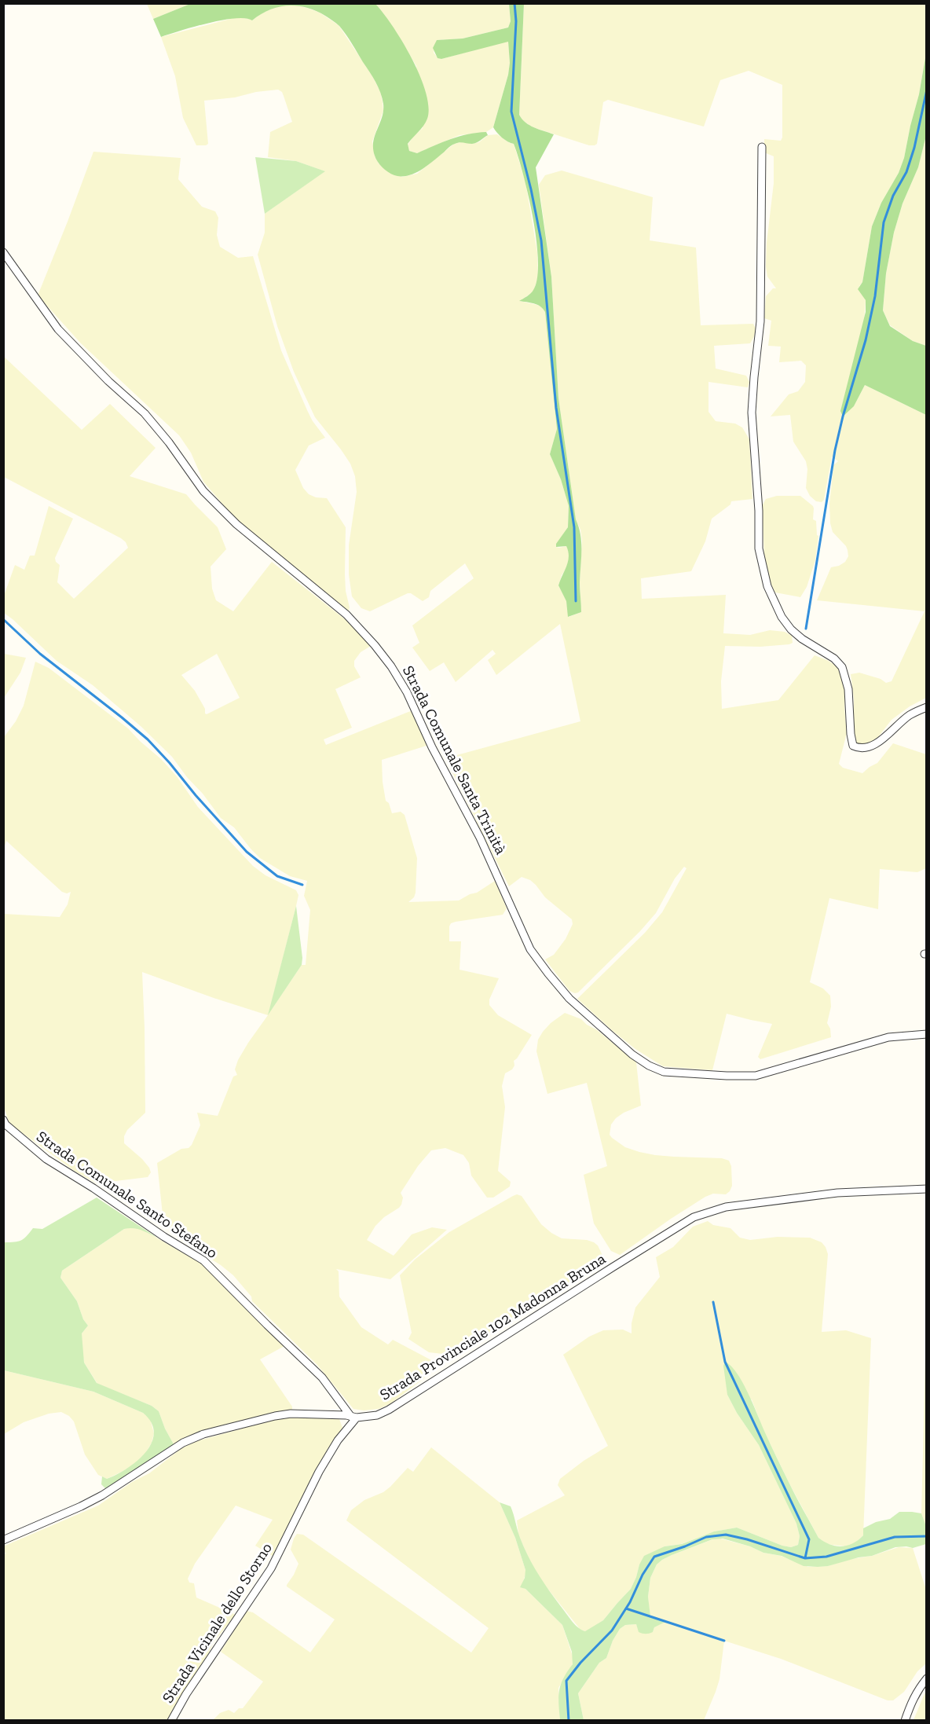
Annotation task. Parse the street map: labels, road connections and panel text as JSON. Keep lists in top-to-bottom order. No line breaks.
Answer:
{"streets":{"street":["Strada Comunale Santa Trinità","Strada Comunale Santo Stefano","Strada Provinciale 102 Madonna Bruna","Strada Vicinale dello Storno"]},"crossings":[["Strada Comunale Santo Stefano","Strada Provinciale 102 Madonna Bruna"],["Strada Comunale Santo Stefano","Strada Vicinale dello Storno"],["Strada Provinciale 102 Madonna Bruna","Strada Vicinale dello Storno"]]}
